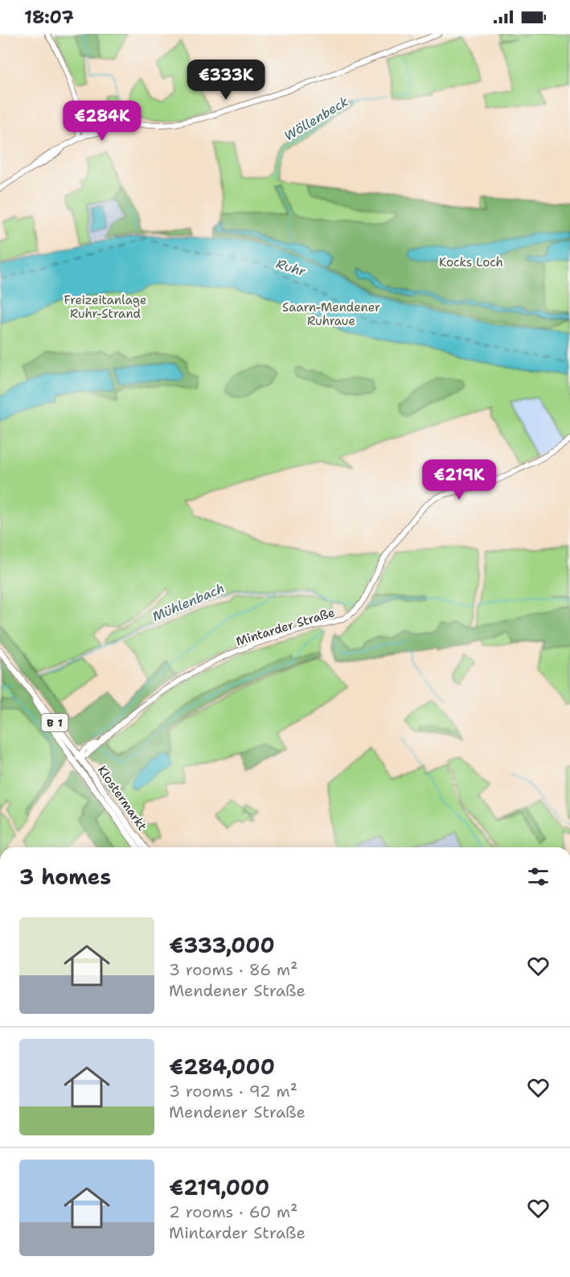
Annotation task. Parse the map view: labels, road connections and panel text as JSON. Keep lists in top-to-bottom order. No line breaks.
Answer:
{"streets":{"main road":["Mintarder Straße","B 1","Klostermarkt"]},"crossings":[["Mintarder Straße","B 1"],["Mintarder Straße","Klostermarkt"],["B 1","Klostermarkt"]],"water":["Wöllenbeck","Ruhr","Mühlenbach"],"parks":["Kocks Loch","Freizeitanlage Ruhr-Strand","Saarn-Mendener Ruhraue"],"page":{"status":"18:07","price":["€333K","€284K","€219K"],"heading":"3 homes","list":[{"name":"€333,000","note":"3 rooms · 86 m² · Mendener Straße"},{"name":"€284,000","note":"3 rooms · 92 m² · Mendener Straße"},{"name":"€219,000","note":"2 rooms · 60 m² · Mintarder Straße"}]}}
